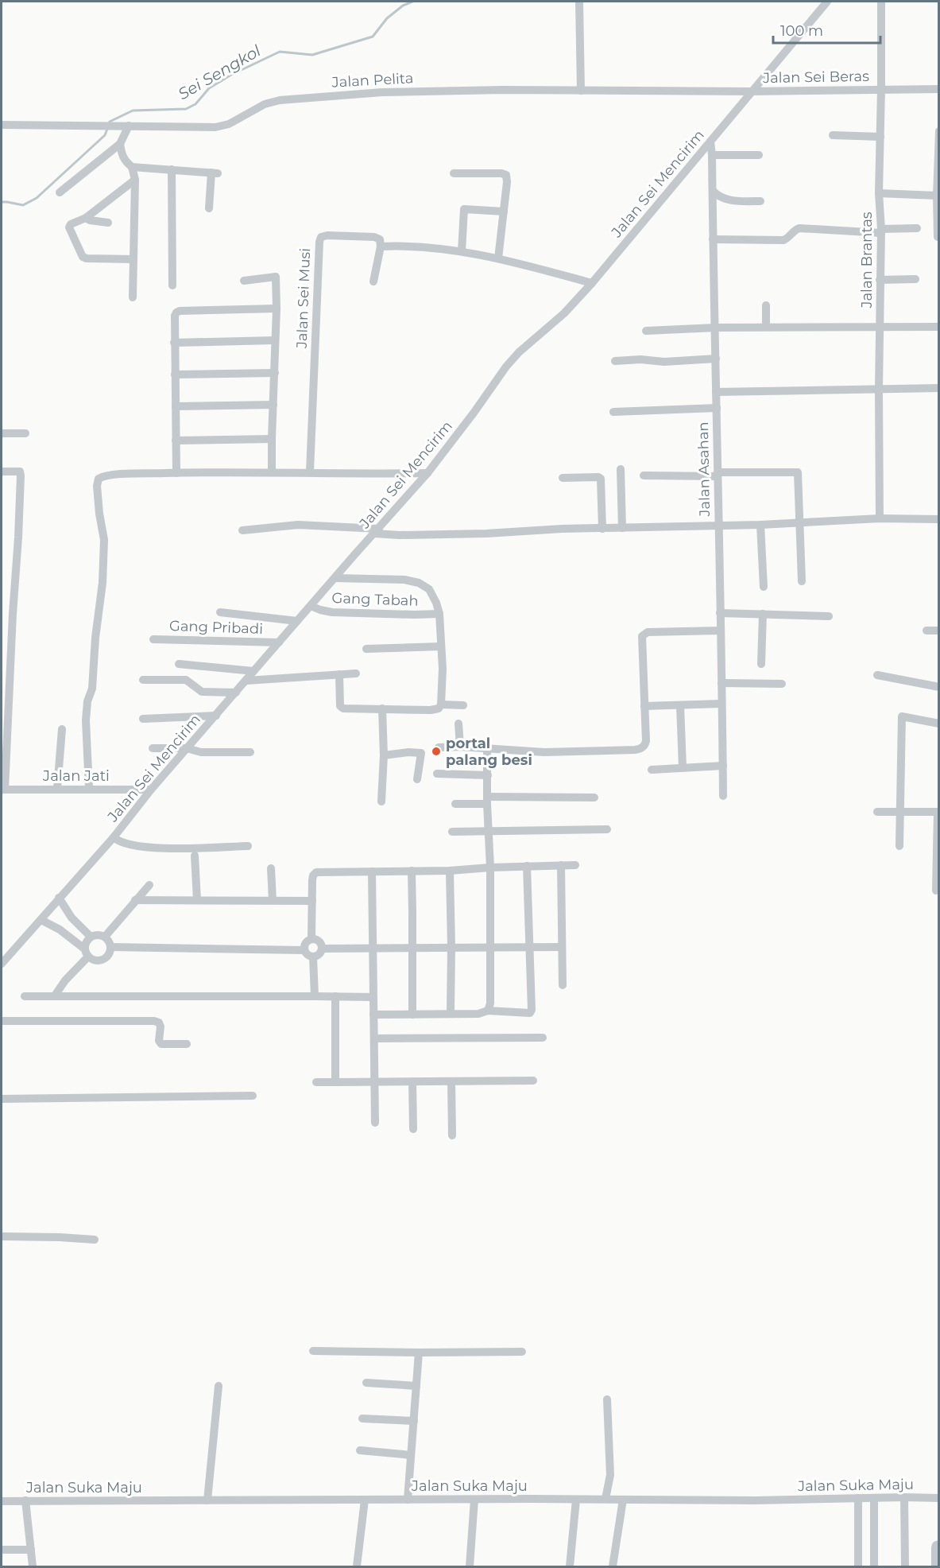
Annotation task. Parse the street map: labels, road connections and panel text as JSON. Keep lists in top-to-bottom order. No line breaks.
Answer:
{"streets":{"street":["Jalan Sei Beras","Jalan Pelita","Jalan Sei Mencirim","Jalan Brantas","Jalan Sei Musi","Jalan Asahan","Gang Tabah","Gang Pribadi","Jalan Jati","Jalan Suka Maju"]},"crossings":[["Jalan Sei Beras","Jalan Pelita"],["Jalan Sei Beras","Jalan Sei Mencirim"],["Jalan Sei Beras","Jalan Brantas"],["Jalan Pelita","Jalan Sei Mencirim"],["Jalan Sei Mencirim","Jalan Asahan"],["Jalan Sei Mencirim","Gang Tabah"],["Jalan Sei Mencirim","Gang Pribadi"],["Jalan Sei Mencirim","Jalan Jati"]],"water":["Sei Sengkol"],"places":["portal palang besi"],"scale_bar":"100 m"}
